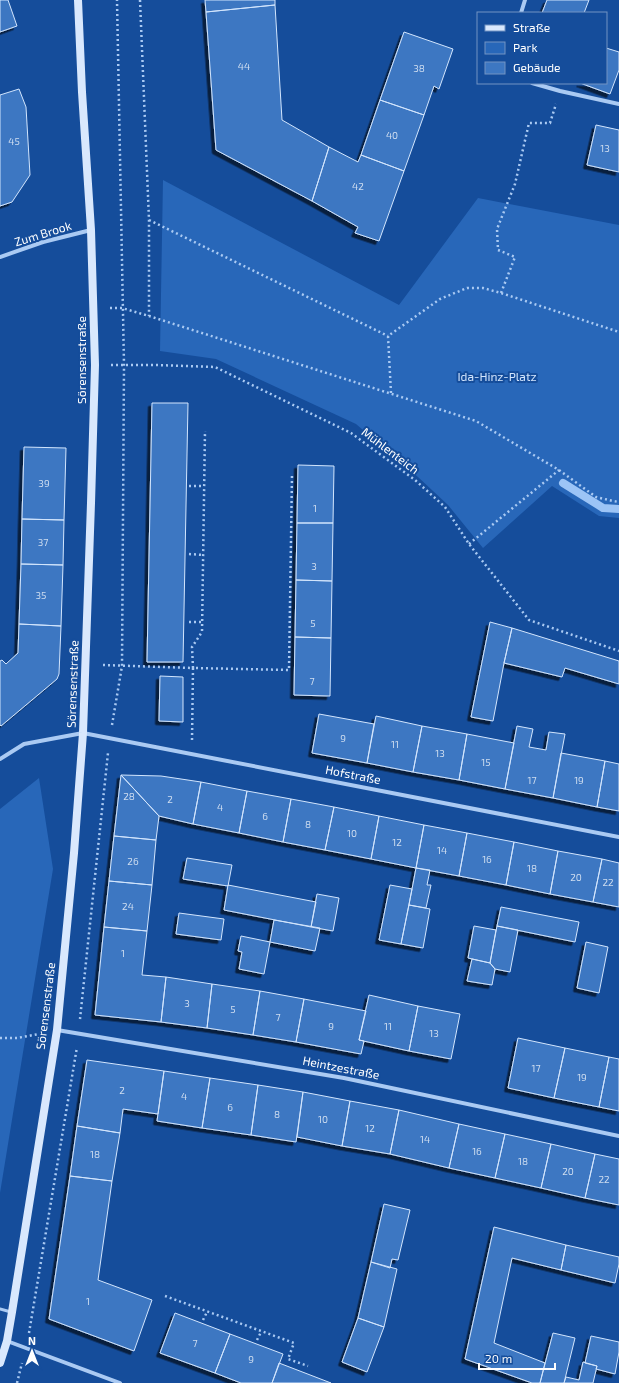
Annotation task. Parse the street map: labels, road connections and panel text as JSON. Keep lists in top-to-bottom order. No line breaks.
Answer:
{"streets":{"main road":["Sörensenstraße"],"street":["Zum Brook","Hofstraße","Heintzestraße"],"path":["Mühlenteich"]},"crossings":[["Zum Brook","Sörensenstraße"],["Sörensenstraße","Mühlenteich"],["Sörensenstraße","Hofstraße"],["Sörensenstraße","Heintzestraße"]],"parks":["Ida-Hinz-Platz"],"house_numbers":["44","38","40","45","13","42","39","1","37","3","35","5","7","9","11","13","15","17","19","28","2","4","6","8","10","12","14","16","26","18","20","22","24","1","3","5","7","9","11","13","17","19","2","4","6","8","10","12","14","16","18","18","20","22","1","7","9"],"legend":["Straße","Park","Gebäude"],"scale_bar":"20 m","north":"top"}
